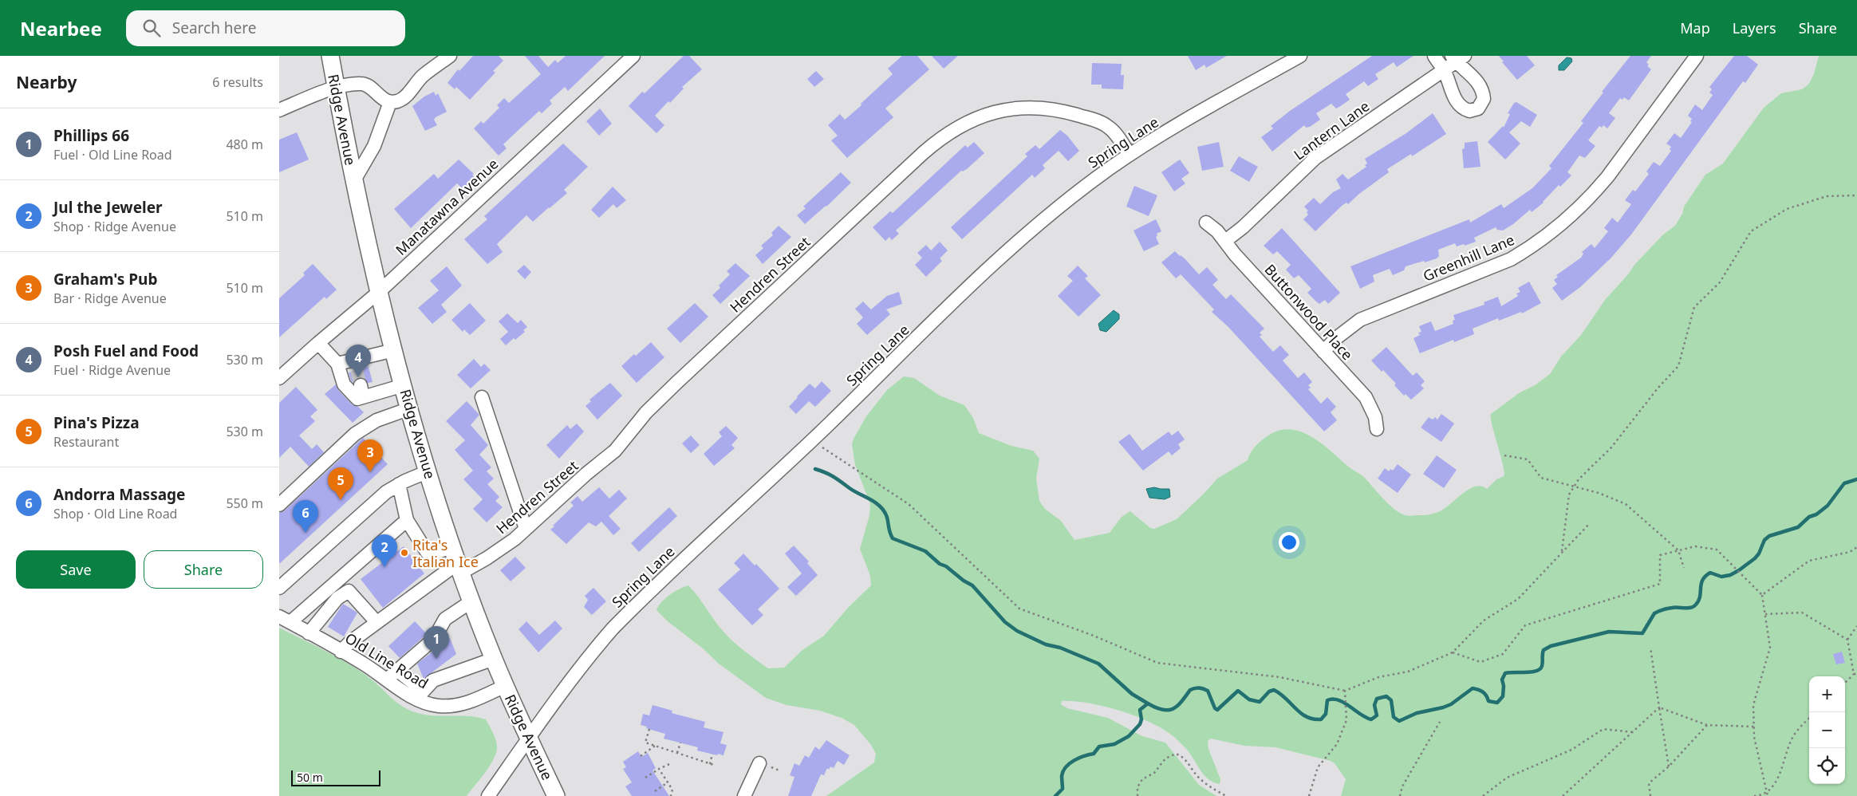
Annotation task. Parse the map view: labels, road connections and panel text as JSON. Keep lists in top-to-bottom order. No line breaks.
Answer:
{"streets":{"main road":["Ridge Avenue"],"street":["Lantern Lane","Spring Lane","Manatawna Avenue","Greenhill Lane","Hendren Street","Buttonwood Place","Old Line Road"]},"crossings":[["Ridge Avenue","Spring Lane"],["Ridge Avenue","Manatawna Avenue"],["Ridge Avenue","Hendren Street"],["Ridge Avenue","Old Line Road"],["Lantern Lane","Buttonwood Place"],["Spring Lane","Hendren Street"],["Greenhill Lane","Buttonwood Place"]],"places":["Rita's Italian Ice"],"scale_bar":"50 m","page":{"header":"Nearbee","search":"Search here","nav":["Map","Layers","Share"],"heading":["Nearby","6 results"],"list":[{"mark":"1","name":"Phillips 66","note":"Fuel · Old Line Road","value":"480 m"},{"mark":"2","name":"Jul the Jeweler","note":"Shop · Ridge Avenue","value":"510 m"},{"mark":"3","name":"Graham's Pub","note":"Bar · Ridge Avenue","value":"510 m"},{"mark":"4","name":"Posh Fuel and Food","note":"Fuel · Ridge Avenue","value":"530 m"},{"mark":"5","name":"Pina's Pizza","note":"Restaurant","value":"530 m"},{"mark":"6","name":"Andorra Massage","note":"Shop · Old Line Road","value":"550 m"}],"pins":["4","3","5","6","2","1"],"buttons":["Save","Share"],"map_buttons":["+","−"],"scale":"50 m"}}
